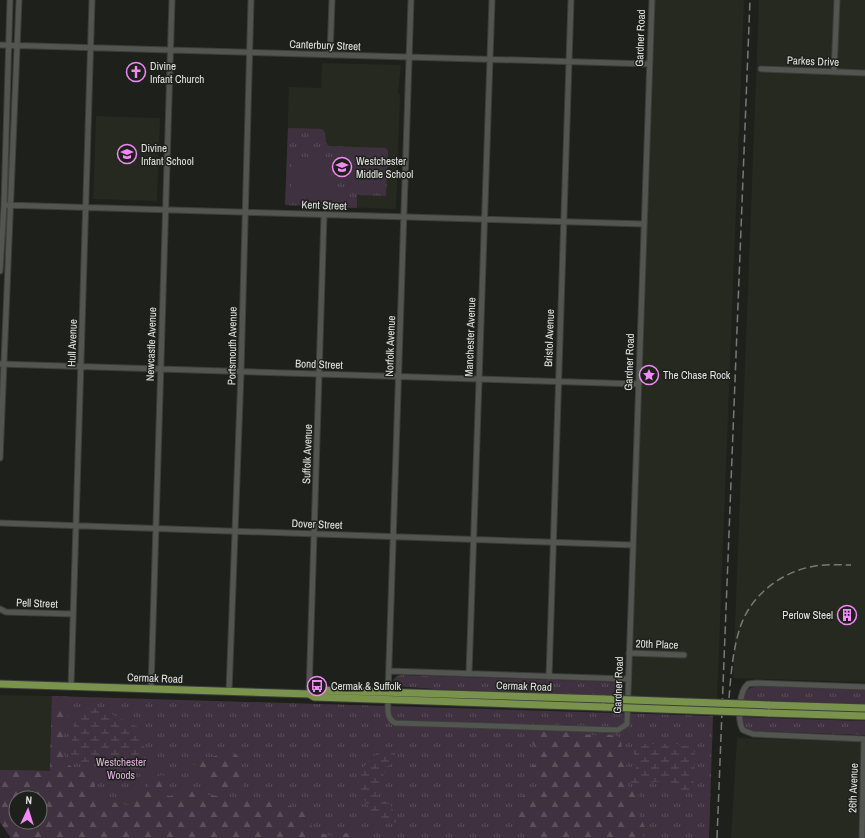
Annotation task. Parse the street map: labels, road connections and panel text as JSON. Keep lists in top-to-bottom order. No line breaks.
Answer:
{"streets":{"main road":["Cermak Road"],"street":["Gardner Road","Canterbury Street","Parkes Drive","Kent Street","Manchester Avenue","Bristol Avenue","Hull Avenue","Newcastle Avenue","Portsmouth Avenue","Norfolk Avenue","Bond Street","Suffolk Avenue","Dover Street","Pell Street","20th Place","26th Avenue"]},"crossings":[["Gardner Road","Canterbury Street"],["Gardner Road","Kent Street"],["Gardner Road","Norfolk Avenue"],["Gardner Road","Bond Street"],["Gardner Road","Dover Street"],["Gardner Road","20th Place"],["Gardner Road","Cermak Road"],["Canterbury Street","Manchester Avenue"],["Canterbury Street","Bristol Avenue"],["Canterbury Street","Hull Avenue"],["Canterbury Street","Newcastle Avenue"],["Canterbury Street","Portsmouth Avenue"],["Canterbury Street","Norfolk Avenue"],["Kent Street","Manchester Avenue"],["Kent Street","Bristol Avenue"],["Kent Street","Hull Avenue"],["Kent Street","Newcastle Avenue"],["Kent Street","Portsmouth Avenue"],["Kent Street","Norfolk Avenue"],["Kent Street","Suffolk Avenue"],["Manchester Avenue","Bond Street"],["Manchester Avenue","Dover Street"],["Manchester Avenue","Cermak Road"],["Bristol Avenue","Bond Street"],["Bristol Avenue","Dover Street"],["Bristol Avenue","Cermak Road"],["Hull Avenue","Bond Street"],["Hull Avenue","Dover Street"],["Hull Avenue","Pell Street"],["Hull Avenue","Cermak Road"],["Newcastle Avenue","Bond Street"],["Newcastle Avenue","Dover Street"],["Newcastle Avenue","Cermak Road"],["Portsmouth Avenue","Bond Street"],["Portsmouth Avenue","Dover Street"],["Portsmouth Avenue","Cermak Road"],["Norfolk Avenue","Bond Street"],["Norfolk Avenue","Dover Street"],["Norfolk Avenue","Cermak Road"],["Bond Street","Suffolk Avenue"],["Suffolk Avenue","Dover Street"],["Suffolk Avenue","Cermak Road"]],"parks":["Westchester Woods"],"places":{"church":["Divine Infant Church"],"school or university":["Divine Infant School","Westchester Middle School"],"place":["The Chase Rock"],"building":["Perlow Steel"],"bus stop":["Cermak & Suffolk"]},"north":"top"}
